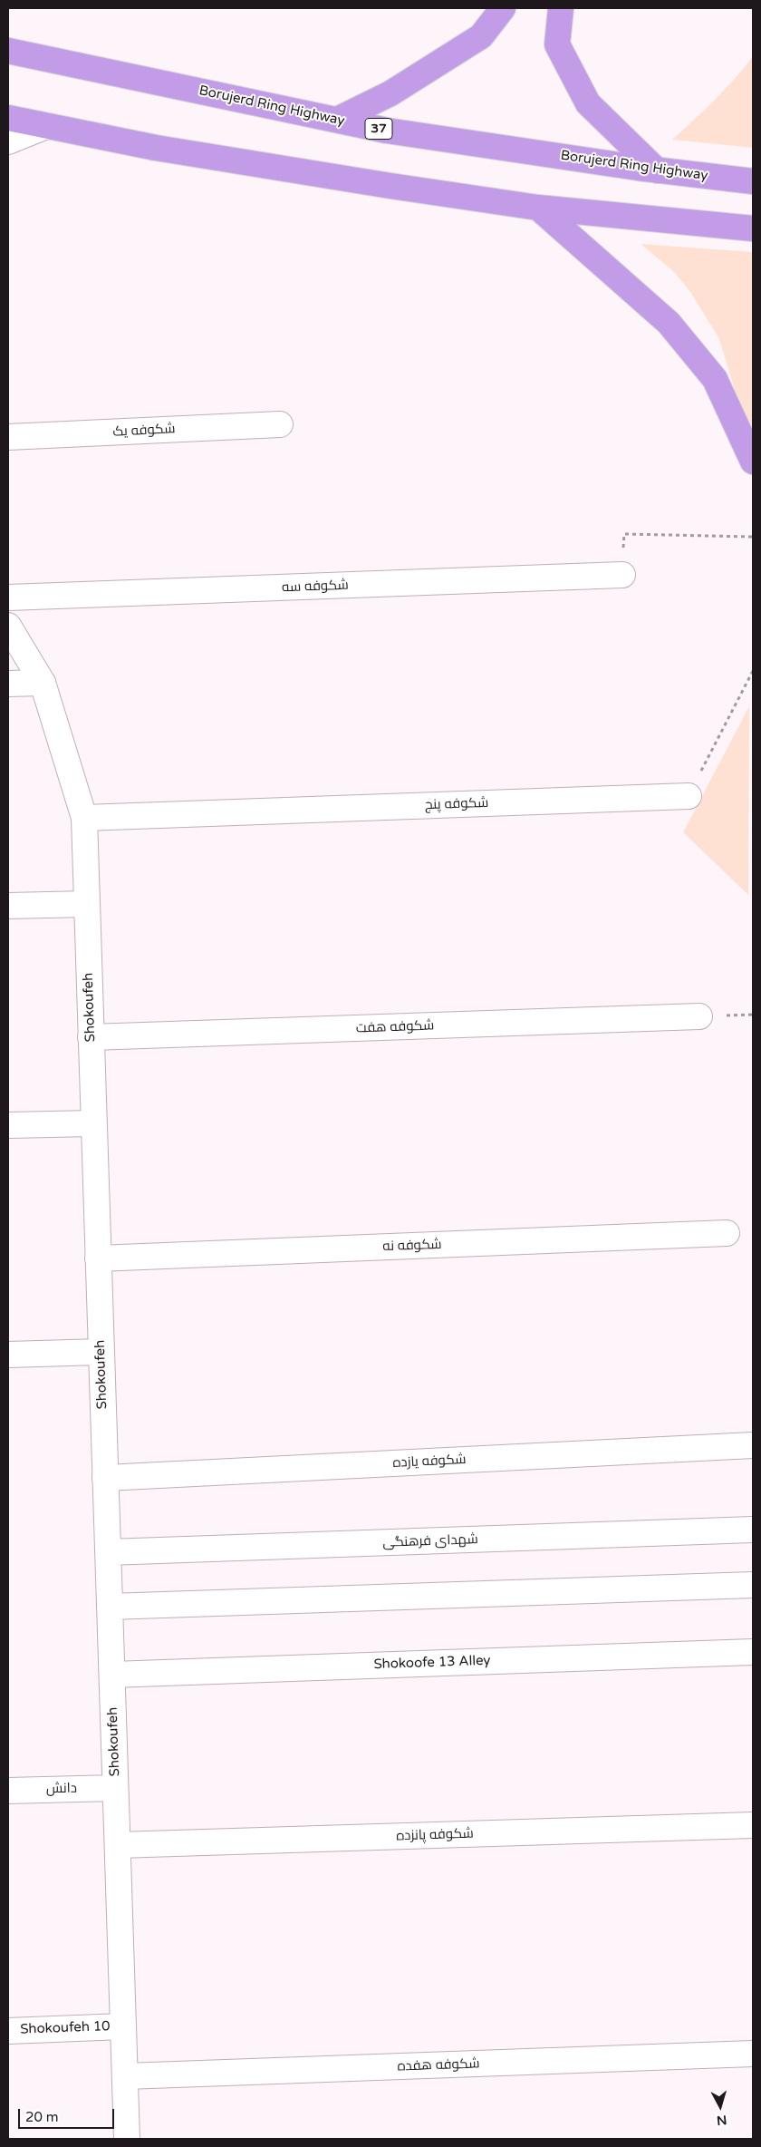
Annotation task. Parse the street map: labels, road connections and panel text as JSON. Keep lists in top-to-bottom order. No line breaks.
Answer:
{"streets":{"highway":["Borujerd Ring Highway","37"],"street":["شکوفه یک","شکوفه سه","شکوفه پنج","Shokoufeh","شکوفه هفت","شکوفه نه","شکوفه یازده","شهدای فرهنگی","Shokoofe 13 Alley","دانش","شکوفه پانزده","Shokoufeh 10","شکوفه هفده"]},"crossings":[["شکوفه پنج","Shokoufeh"],["Shokoufeh","شکوفه هفت"],["Shokoufeh","شکوفه نه"],["Shokoufeh","شکوفه یازده"],["Shokoufeh","شهدای فرهنگی"],["Shokoufeh","Shokoofe 13 Alley"],["Shokoufeh","دانش"],["Shokoufeh","شکوفه پانزده"],["Shokoufeh","Shokoufeh 10"],["Shokoufeh","شکوفه هفده"]],"scale_bar":"20 m","north":"bottom"}
